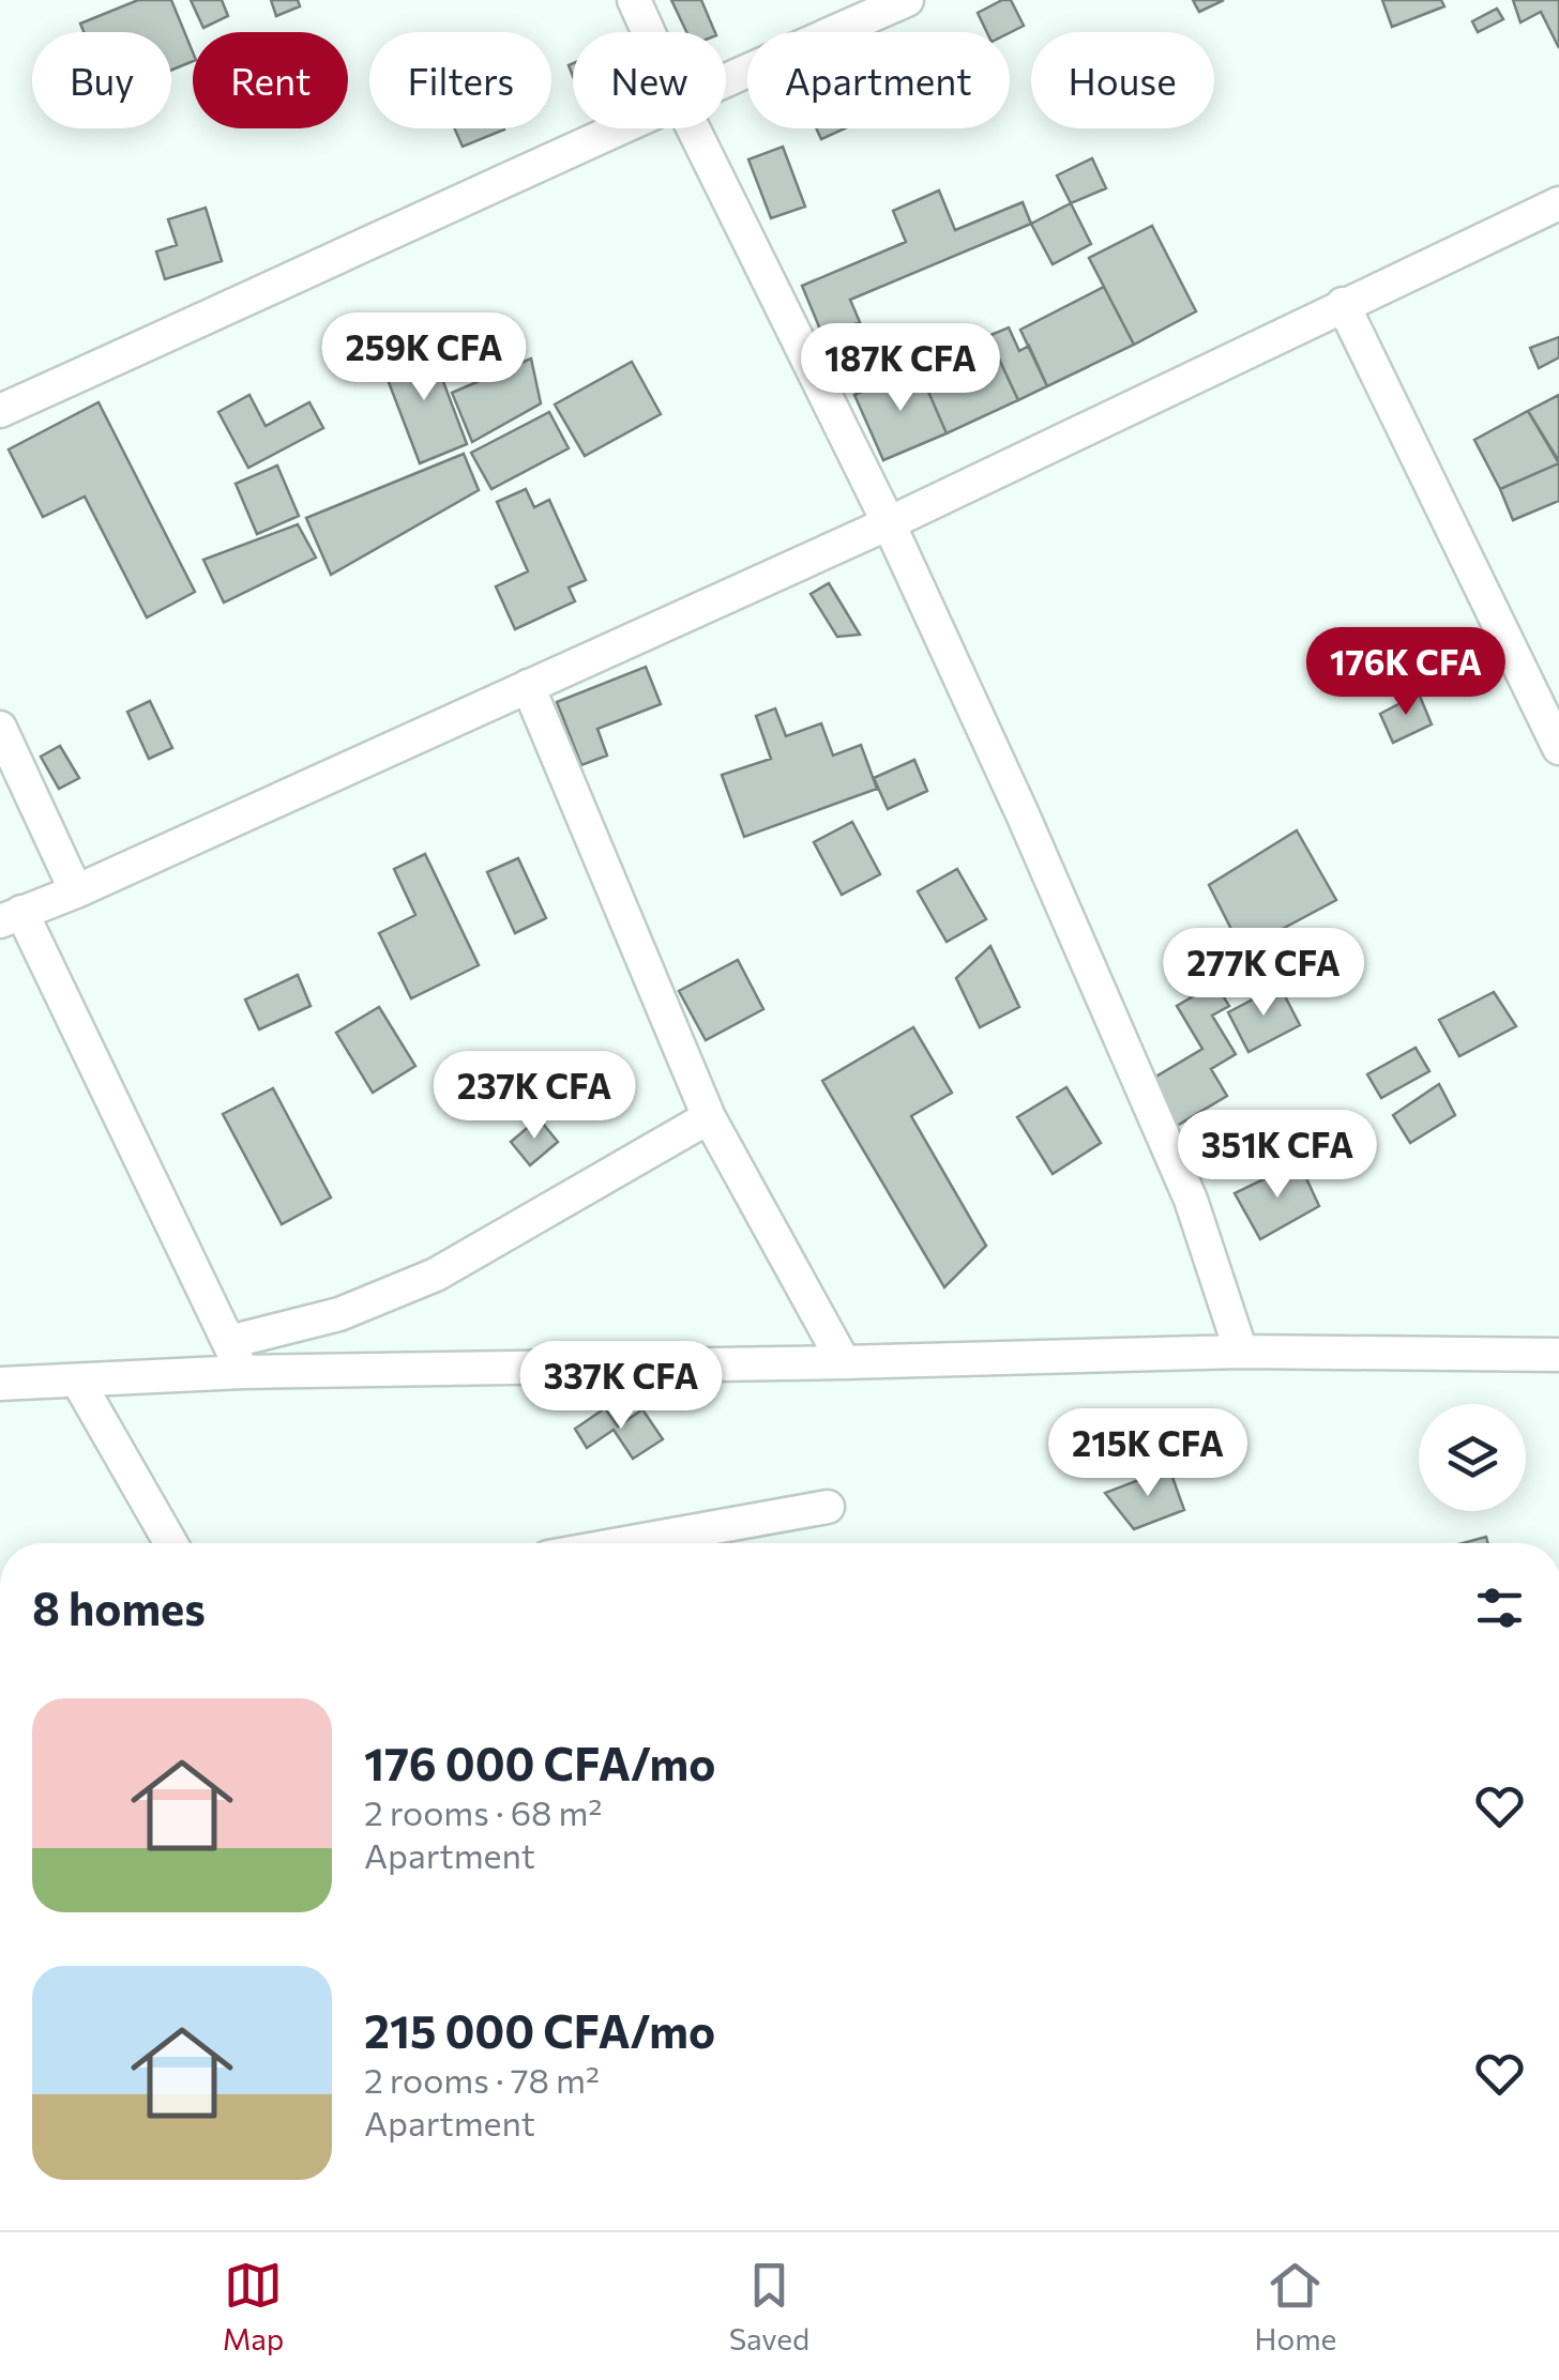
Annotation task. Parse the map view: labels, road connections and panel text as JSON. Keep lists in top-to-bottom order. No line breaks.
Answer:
{"page":{"chip":["Buy","Rent","Filters","New","Apartment","House"],"price":["259K CFA","187K CFA","176K CFA","277K CFA","237K CFA","351K CFA","337K CFA","215K CFA"],"heading":"8 homes","list":[{"name":"176 000 CFA/mo","note":"2 rooms · 68 m² · Apartment"},{"name":"215 000 CFA/mo","note":"2 rooms · 78 m² · Apartment"}],"tabs":["Map","Saved","Home"]}}
